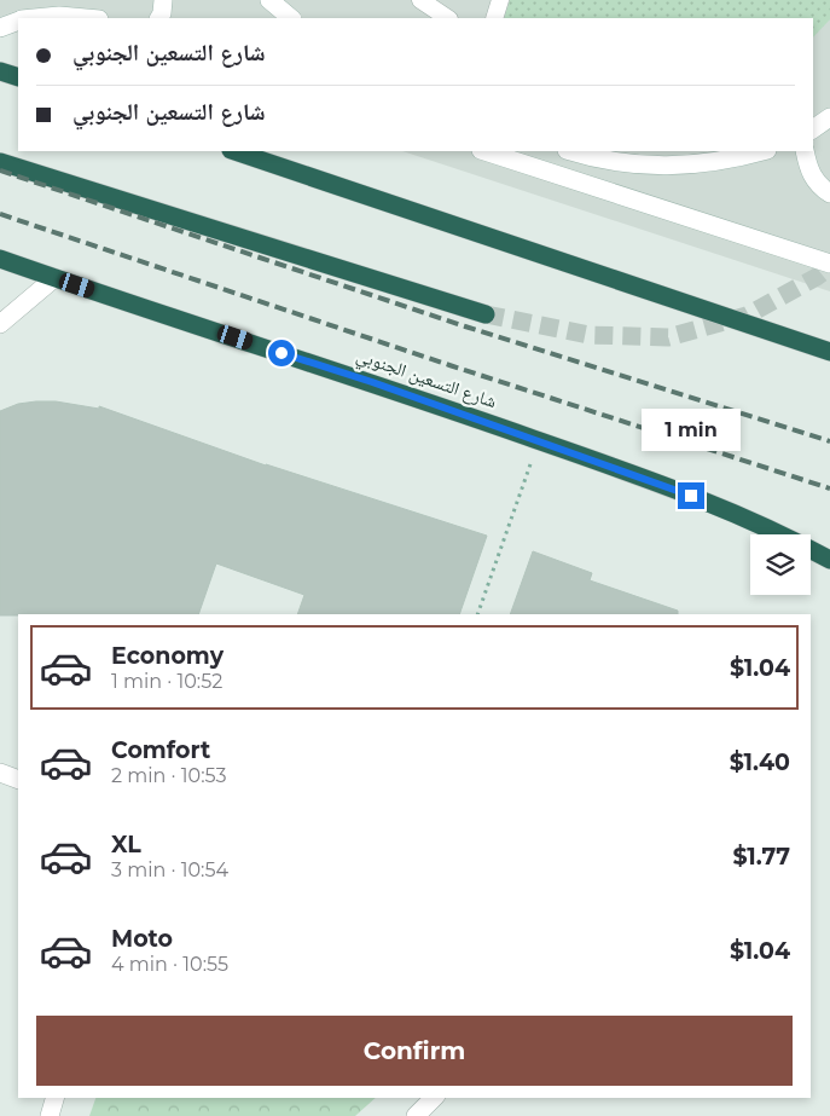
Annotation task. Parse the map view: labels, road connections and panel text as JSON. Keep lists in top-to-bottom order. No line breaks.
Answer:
{"streets":{"highway":["شارع التسعين الجنوبي"]},"page":{"banner":["شارع التسعين الجنوبي","شارع التسعين الجنوبي"],"bubble":"1 min","list":[{"name":"Economy","note":"1 min · 10:52","value":"$1.04"},{"name":"Comfort","note":"2 min · 10:53","value":"$1.40"},{"name":"XL","note":"3 min · 10:54","value":"$1.77"},{"name":"Moto","note":"4 min · 10:55","value":"$1.04"}],"buttons":"Confirm"}}
